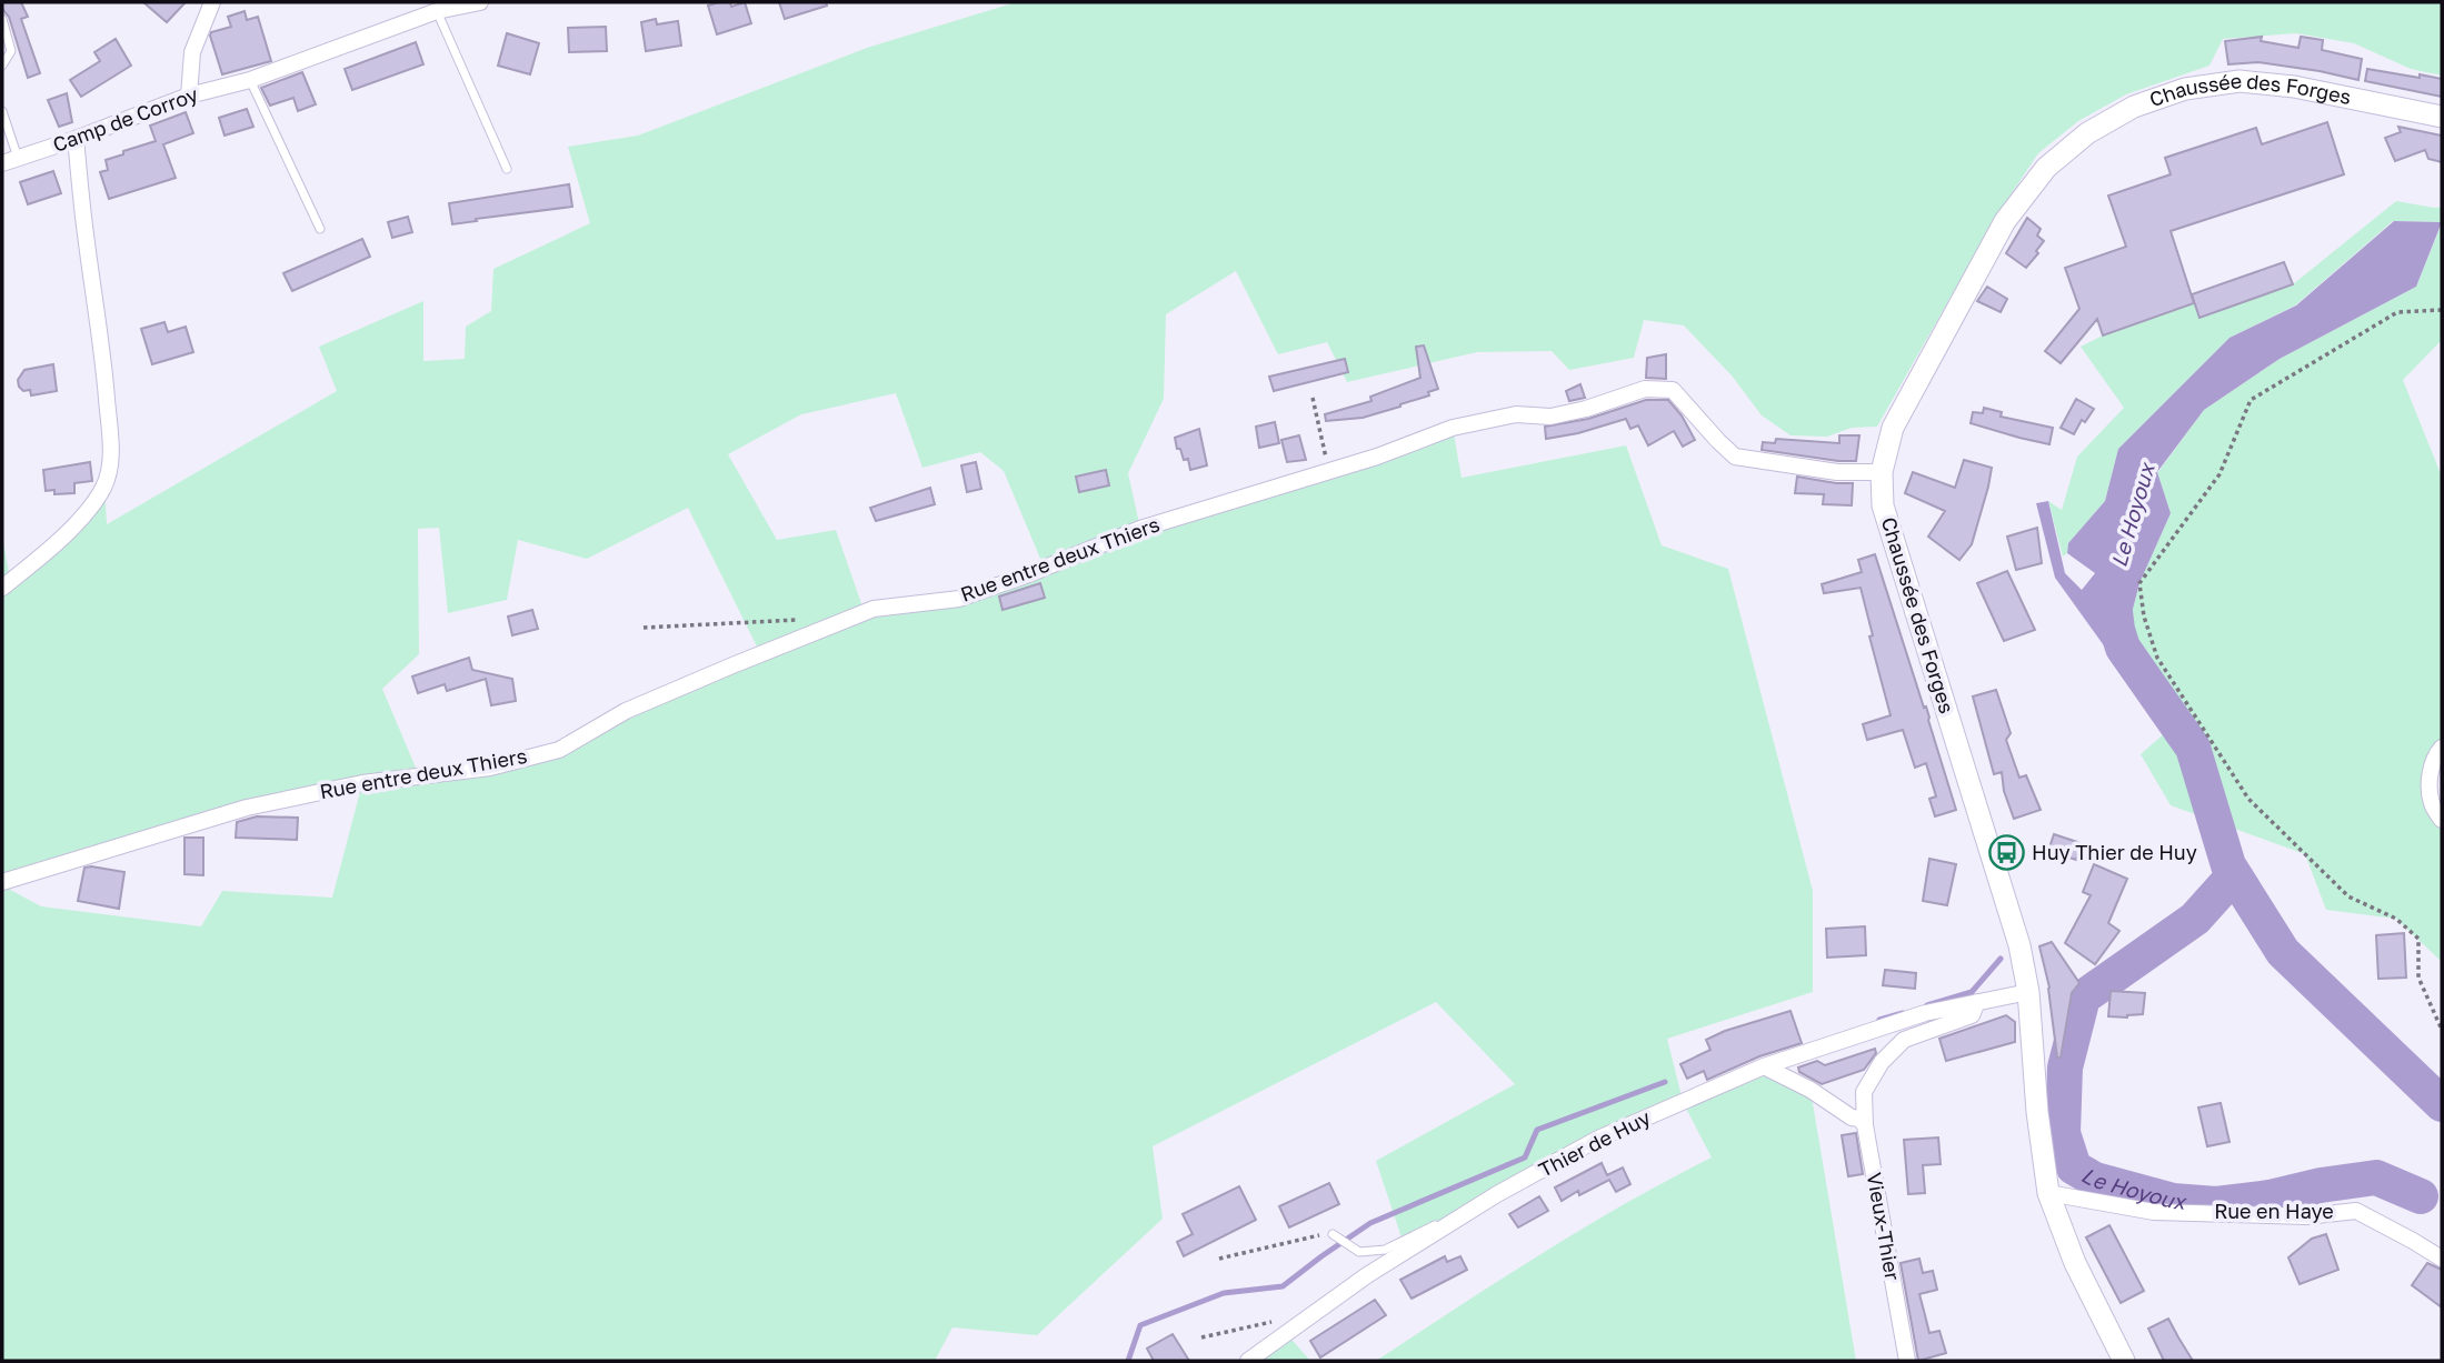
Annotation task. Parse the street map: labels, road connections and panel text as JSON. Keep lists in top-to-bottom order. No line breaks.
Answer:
{"streets":{"main road":["Chaussée des Forges"],"street":["Camp de Corroy","Rue entre deux Thiers","Thier de Huy","Rue en Haye","Vieux-Thier"]},"crossings":[["Chaussée des Forges","Rue entre deux Thiers"],["Chaussée des Forges","Thier de Huy"],["Chaussée des Forges","Rue en Haye"],["Thier de Huy","Vieux-Thier"]],"water":["Le Hoyoux"],"places":{"bus stop":["Huy Thier de Huy"]}}
